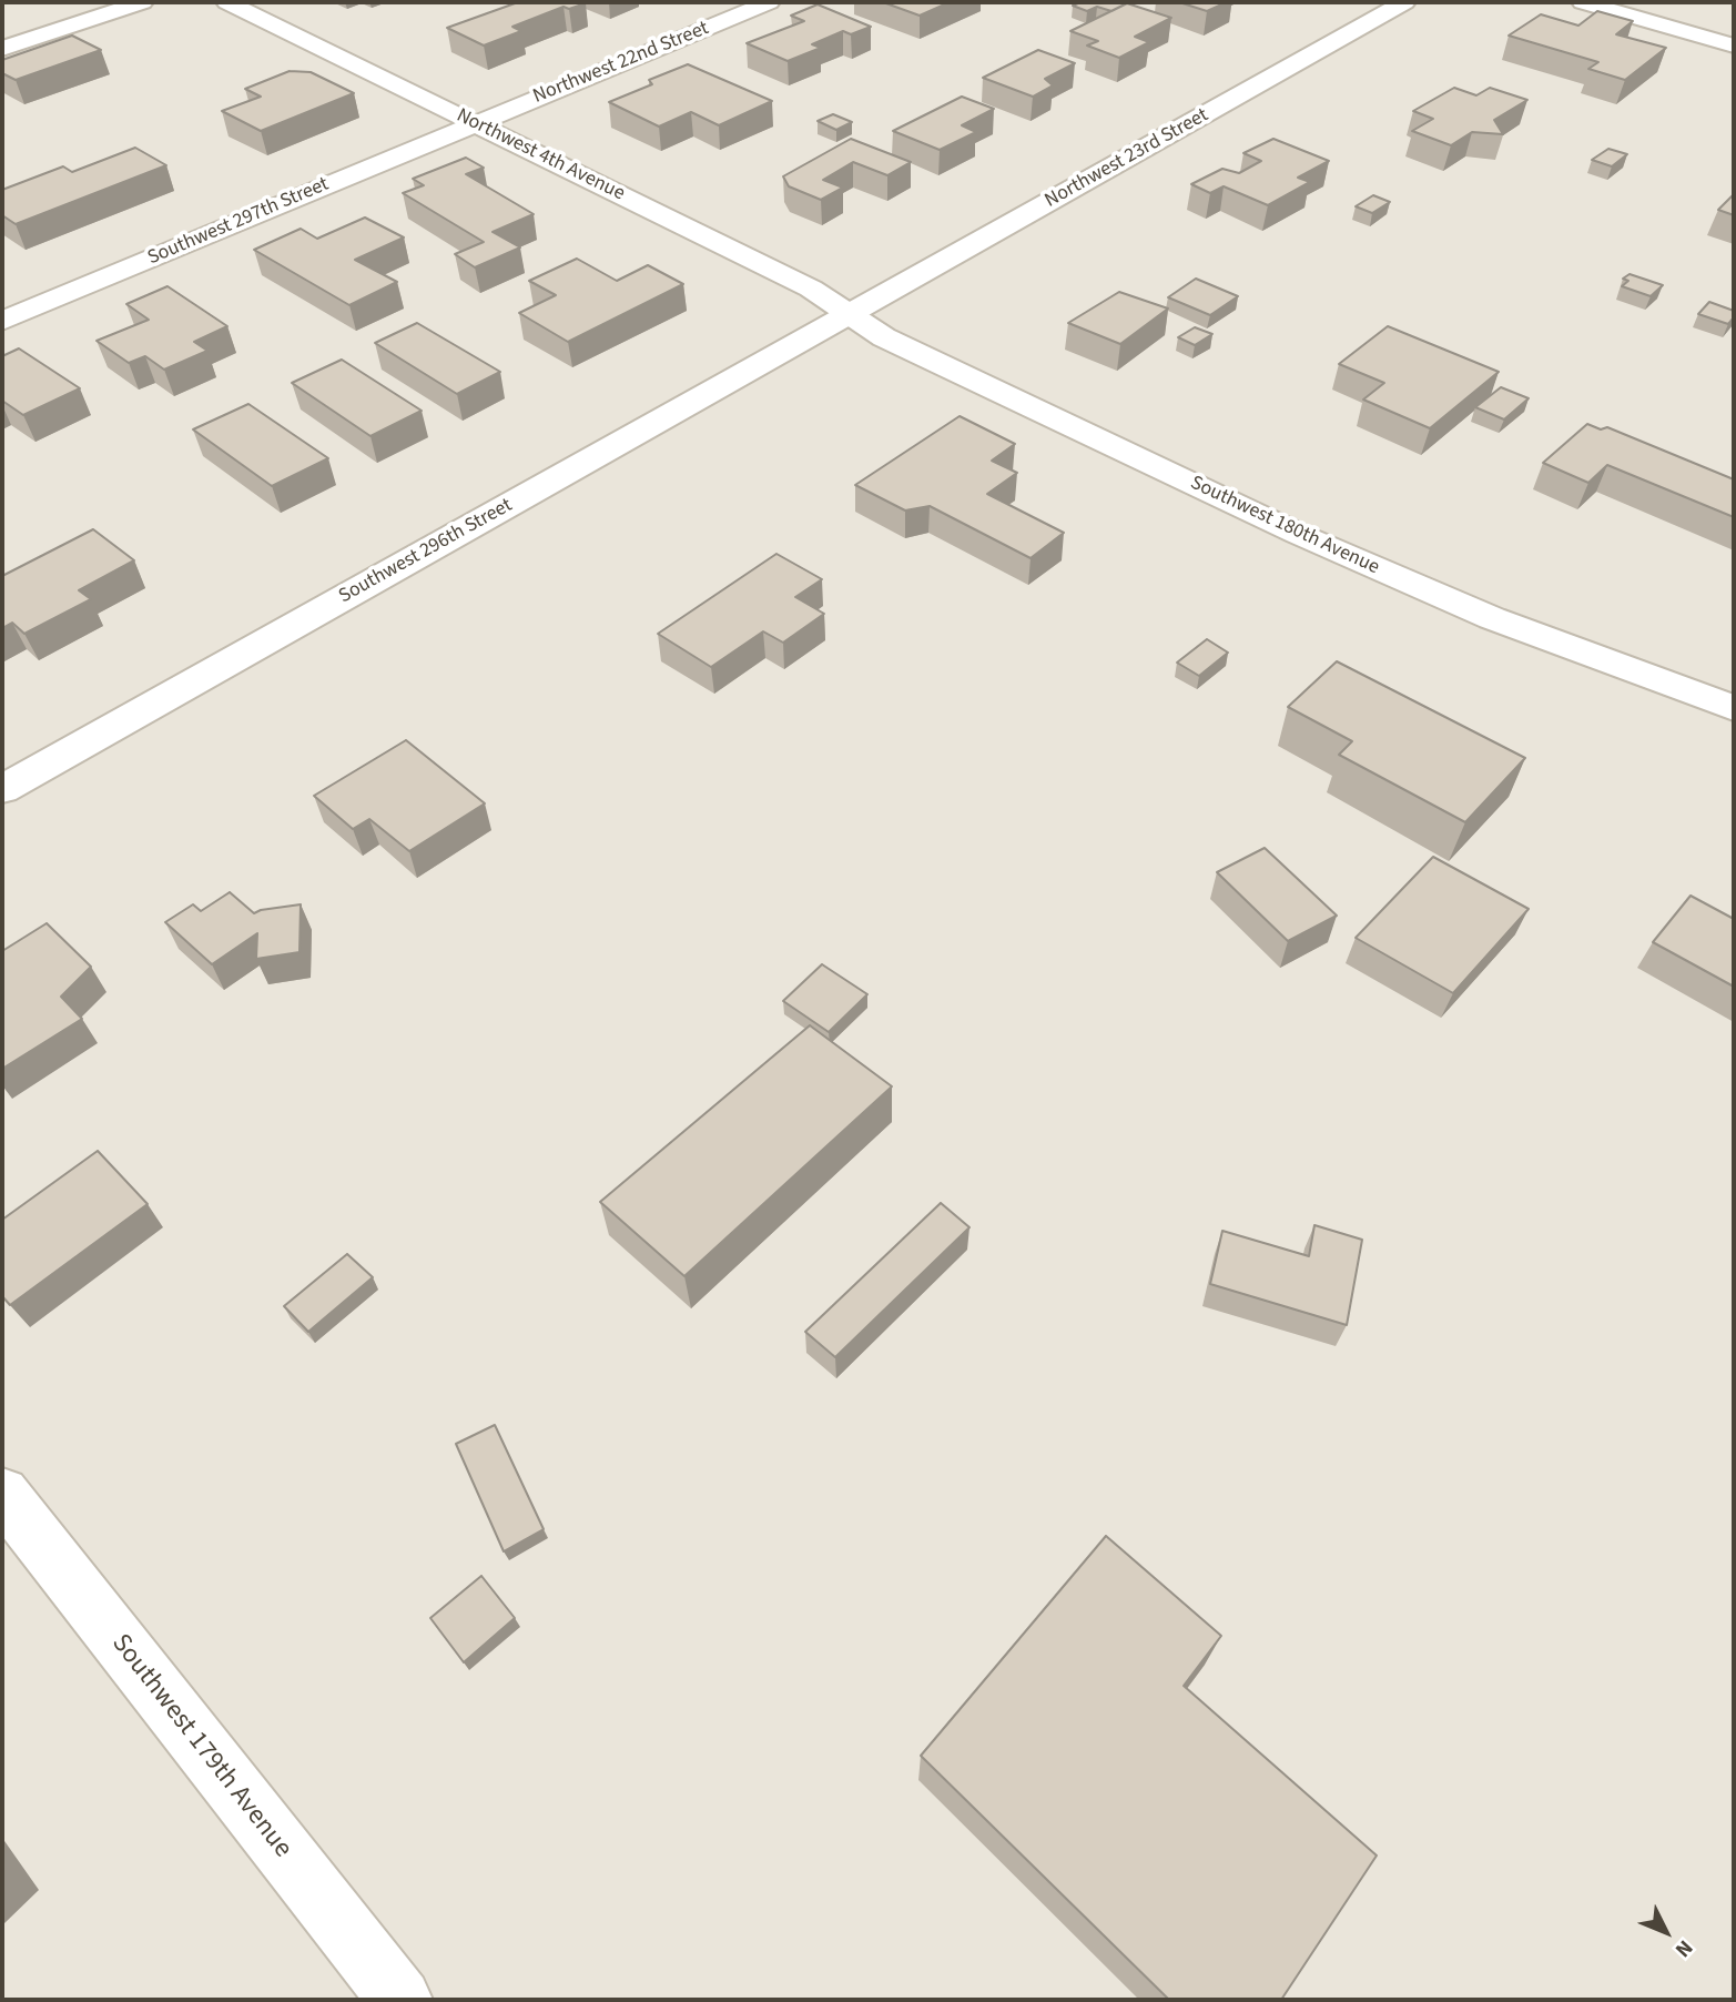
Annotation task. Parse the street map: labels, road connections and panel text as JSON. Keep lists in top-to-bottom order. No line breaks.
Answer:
{"streets":{"street":["Northwest 22nd Street","Northwest 4th Avenue","Northwest 23rd Street","Southwest 297th Street","Southwest 180th Avenue","Southwest 296th Street","Southwest 179th Avenue"]},"crossings":[["Northwest 22nd Street","Northwest 4th Avenue"],["Northwest 22nd Street","Southwest 297th Street"],["Northwest 4th Avenue","Northwest 23rd Street"],["Northwest 4th Avenue","Southwest 297th Street"],["Northwest 4th Avenue","Southwest 180th Avenue"],["Northwest 4th Avenue","Southwest 296th Street"],["Northwest 23rd Street","Southwest 180th Avenue"],["Northwest 23rd Street","Southwest 296th Street"],["Southwest 180th Avenue","Southwest 296th Street"]],"north":"bottom right"}
